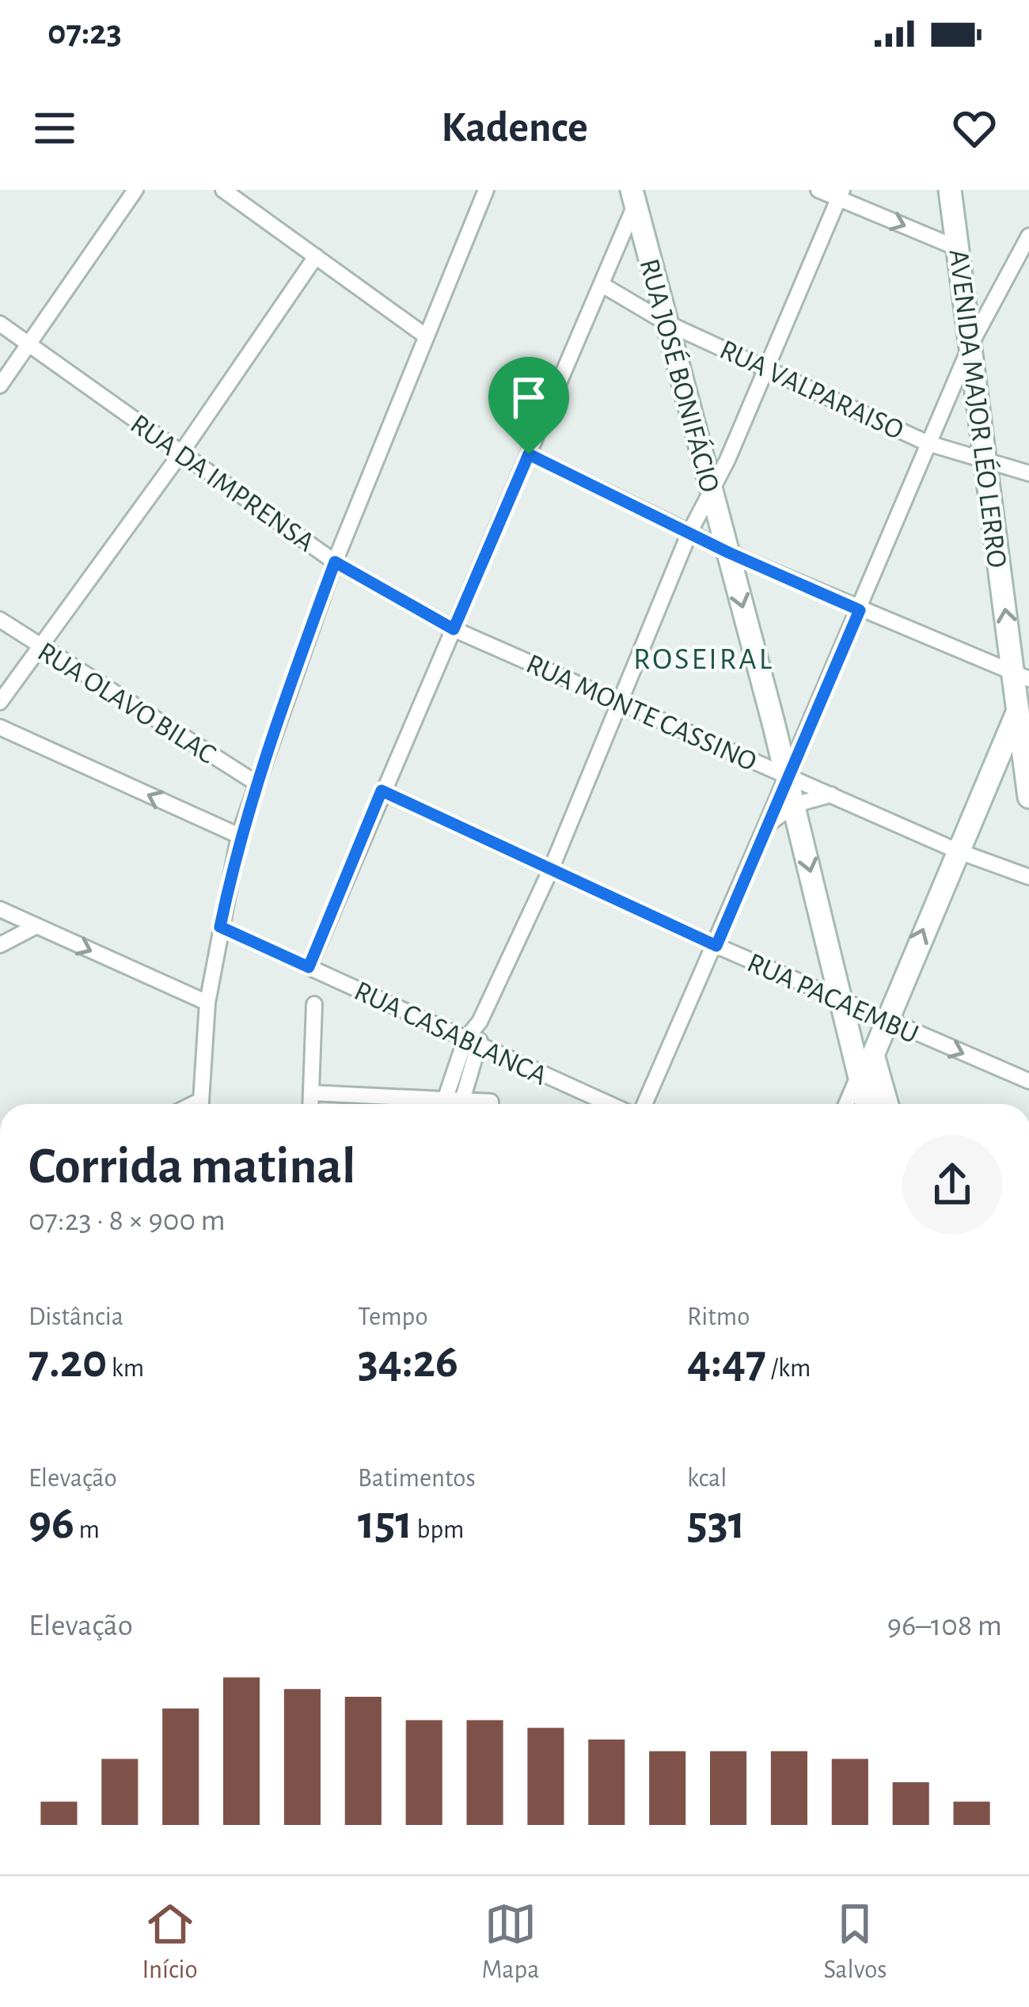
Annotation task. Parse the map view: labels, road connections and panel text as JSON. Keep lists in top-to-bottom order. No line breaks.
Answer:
{"streets":{"street":["RUA JOSÉ BONIFÁCIO","RUA VALPARAISO","AVENIDA MAJOR LÉO LERRO","RUA DA IMPRENSA","RUA OLAVO BILAC","RUA MONTE CASSINO","RUA PACAEMBU","RUA CASABLANCA"]},"crossings":[["RUA JOSÉ BONIFÁCIO","RUA VALPARAISO"],["RUA JOSÉ BONIFÁCIO","RUA MONTE CASSINO"],["RUA JOSÉ BONIFÁCIO","RUA PACAEMBU"],["RUA VALPARAISO","AVENIDA MAJOR LÉO LERRO"],["RUA DA IMPRENSA","RUA MONTE CASSINO"]],"one_way":["RUA JOSÉ BONIFÁCIO","AVENIDA MAJOR LÉO LERRO"],"districts":["ROSEIRAL"],"page":{"status":"07:23","header":"Kadence","heading":["Corrida matinal","07:23 · 8 × 900 m"],"stats":[["Distância","7.20 km"],["Tempo","34:26"],["Ritmo","4:47 /km"],["Elevação","96 m"],["Batimentos","151 bpm"],["kcal","531"]],"chart":["Elevação","96–108 m"],"tabs":["Início","Mapa","Salvos"]}}
